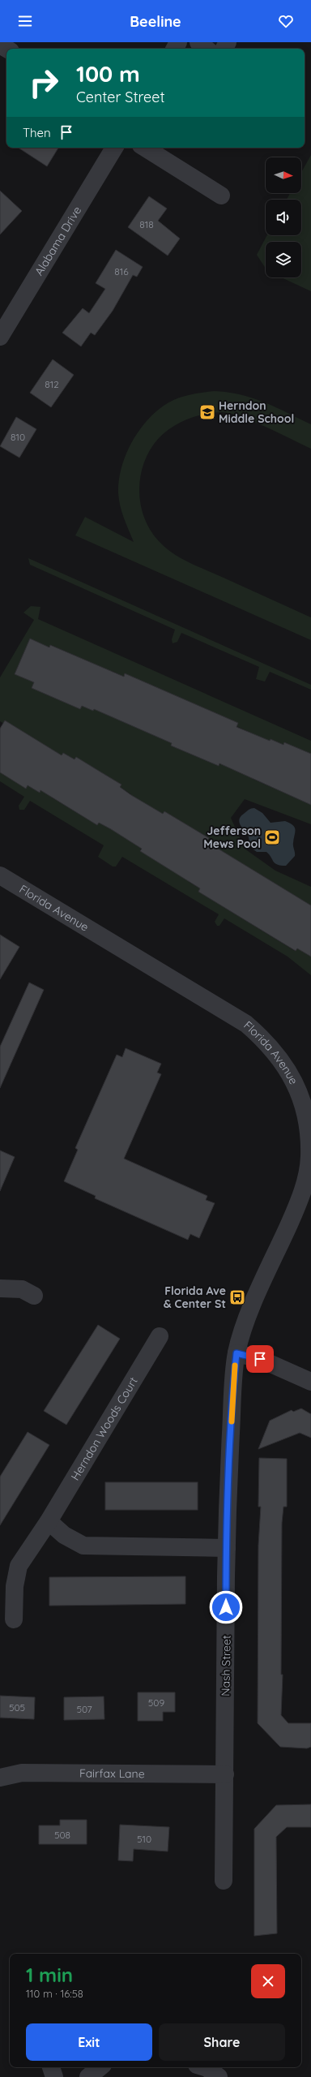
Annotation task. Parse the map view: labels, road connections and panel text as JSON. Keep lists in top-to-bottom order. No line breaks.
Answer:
{"streets":{"street":["Alabama Drive","Florida Avenue","Herndon Woods Court","Nash Street","Fairfax Lane"]},"crossings":[["Florida Avenue","Nash Street"],["Nash Street","Fairfax Lane"]],"places":{"school or university":["Herndon Middle School"],"sports":["Jefferson Mews Pool"],"bus stop":["Florida Ave & Center St"]},"house_numbers":["818","816","812","810","509","505","507","508","510"],"north":"right","page":{"header":"Beeline","turn":["100 m","Center Street"],"then":"Then","heading":["1 min","110 m · 16:58"],"buttons":["Exit","Share"]}}
